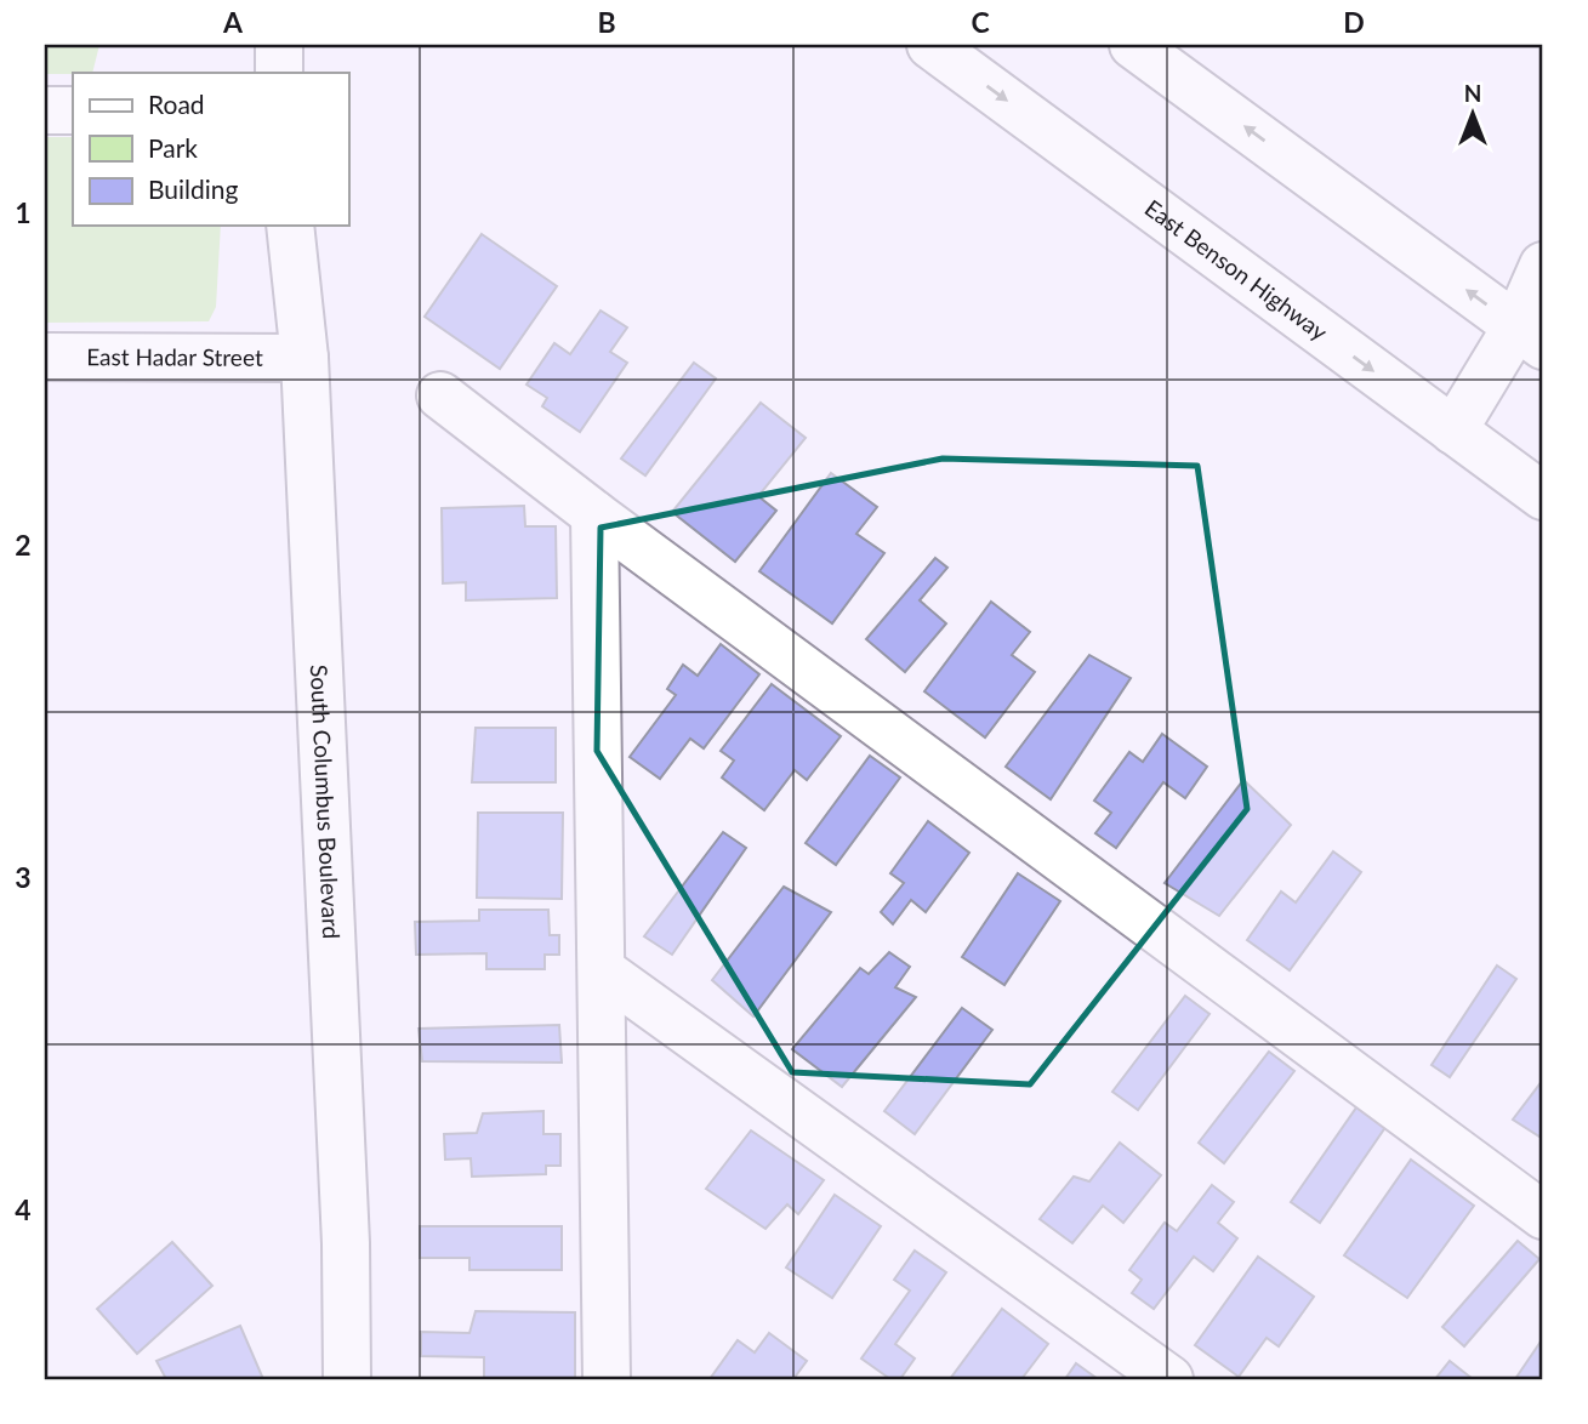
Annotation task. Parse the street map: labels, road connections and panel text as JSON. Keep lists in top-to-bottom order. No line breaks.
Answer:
{"streets":{"street":["East Benson Highway","East Hadar Street","South Columbus Boulevard"]},"crossings":[["East Hadar Street","South Columbus Boulevard"]],"legend":["Road","Park","Building"],"north":"top","grid":{"columns":["A","B","C","D"],"rows":["1","2","3","4"]}}
